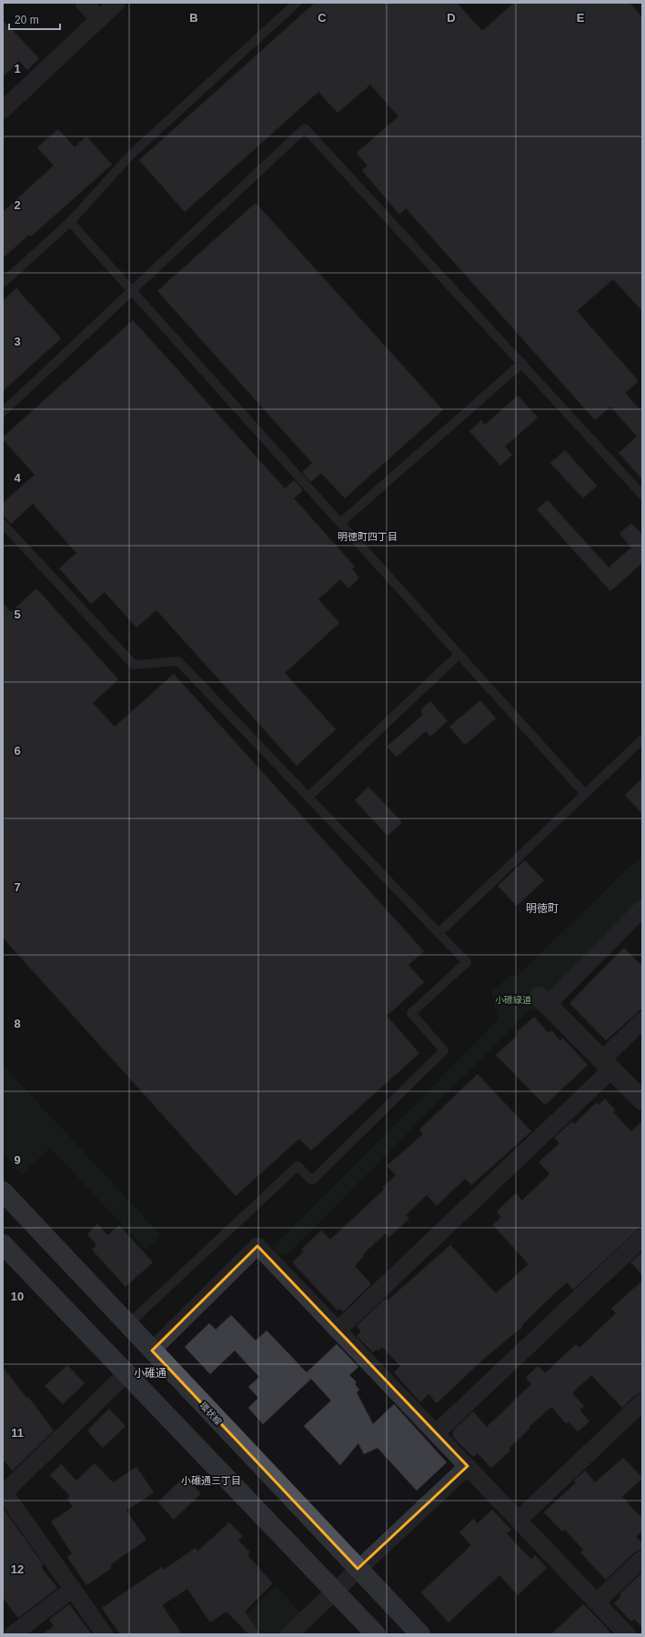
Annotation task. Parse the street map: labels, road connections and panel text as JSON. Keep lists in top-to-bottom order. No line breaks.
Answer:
{"streets":{"main road":["環状線"]},"districts":["明徳町四丁目","明徳町","小碓通","小碓通三丁目"],"parks":["小碓緑道"],"scale_bar":"20 m","grid":{"columns":["B","C","D","E"],"rows":["1","2","3","4","5","6","7","8","9","10","11","12"]}}
